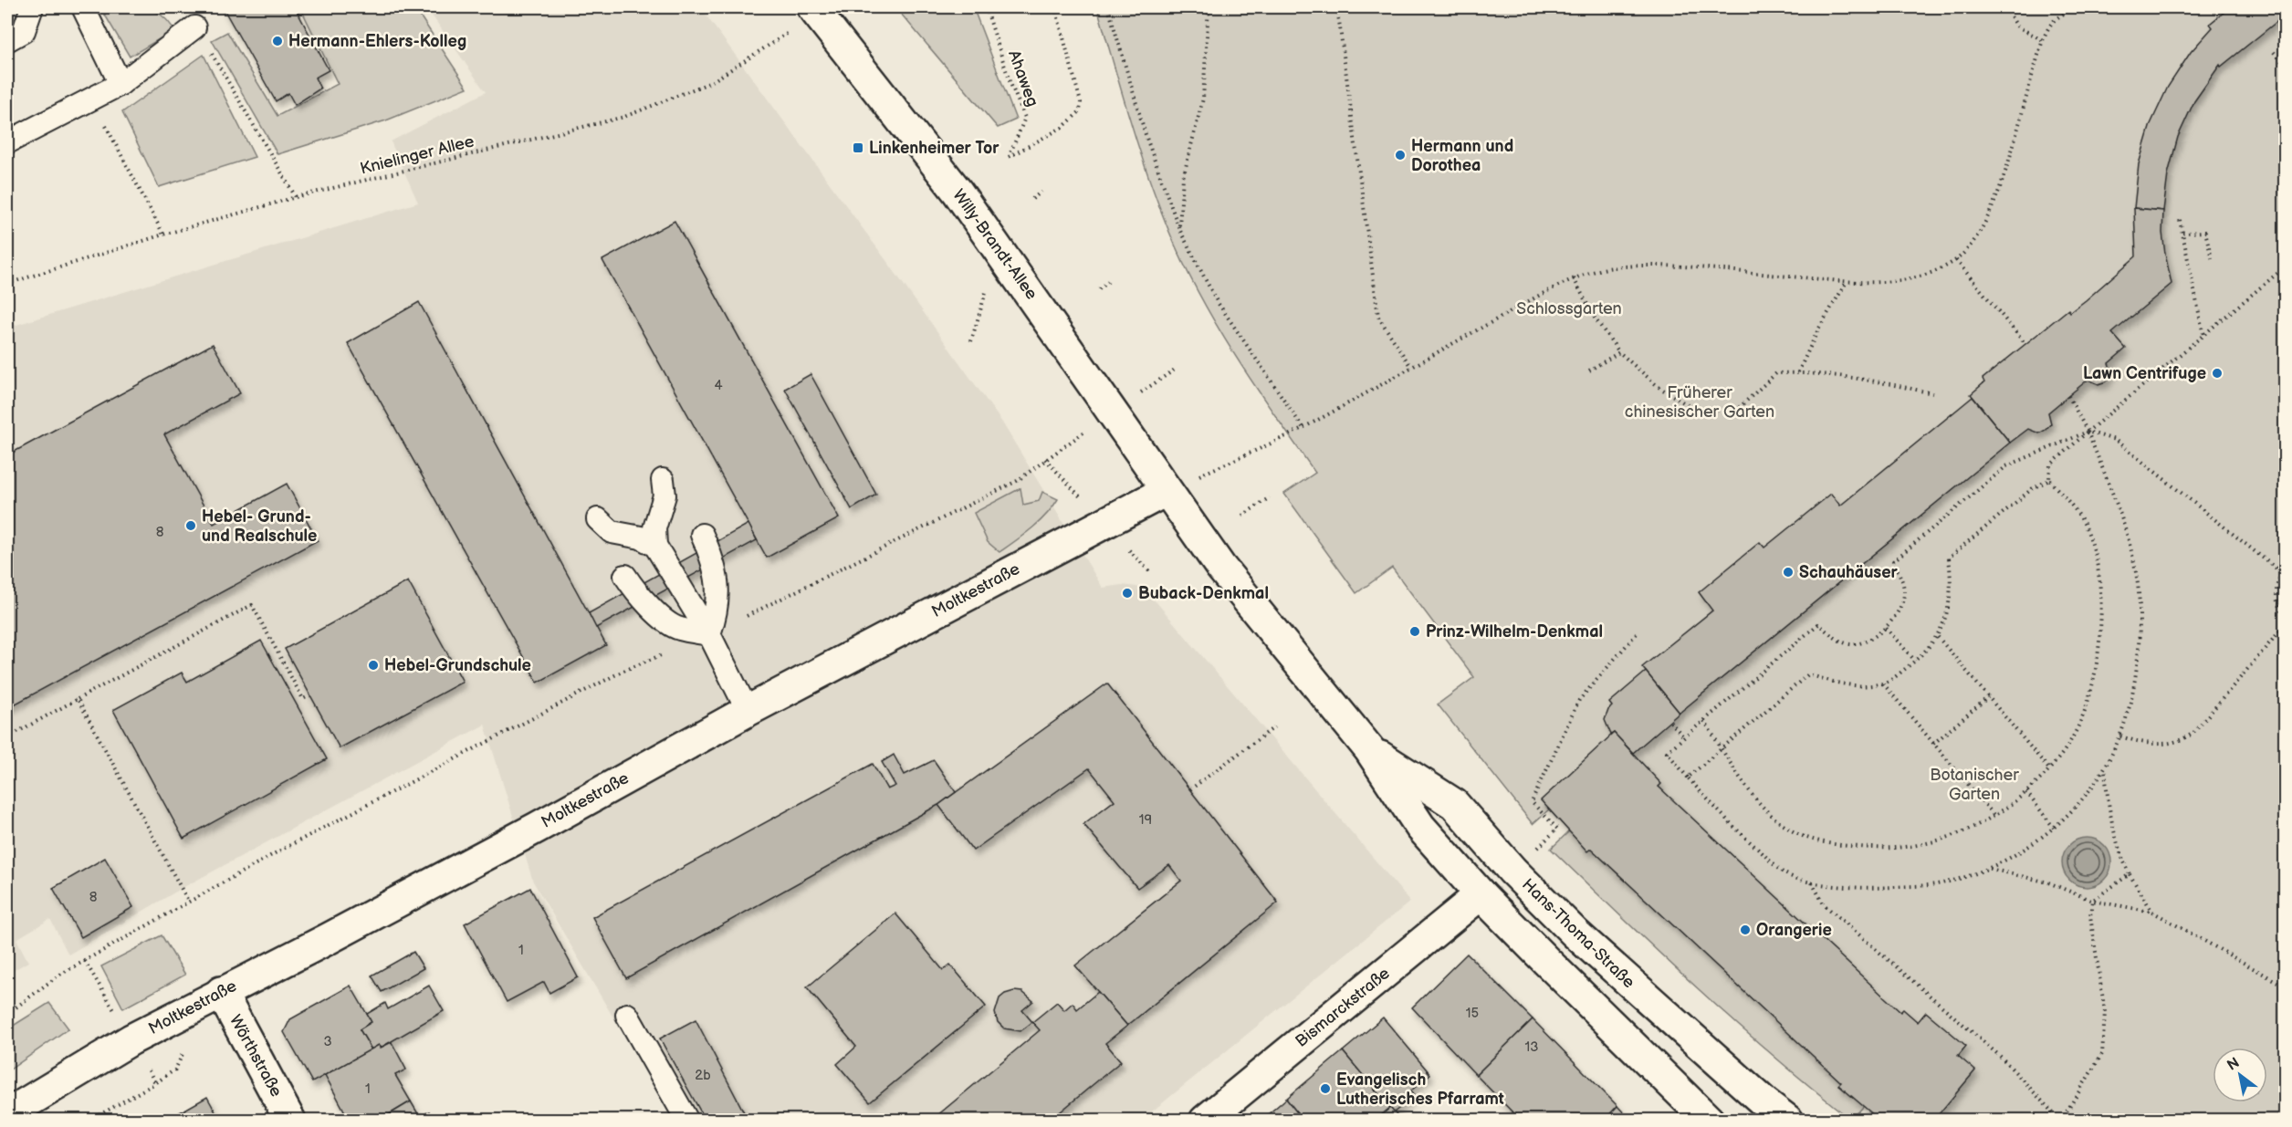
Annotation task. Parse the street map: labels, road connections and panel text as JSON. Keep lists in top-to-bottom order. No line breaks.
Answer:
{"streets":{"main road":["Willy-Brandt-Allee","Moltkestraße","Hans-Thoma-Straße","Bismarckstraße","Wörthstraße"],"path":["Ahaweg","Knielinger Allee"]},"crossings":[["Knielinger Allee","Willy-Brandt-Allee"],["Willy-Brandt-Allee","Moltkestraße"],["Willy-Brandt-Allee","Hans-Thoma-Straße"],["Moltkestraße","Hans-Thoma-Straße"],["Moltkestraße","Wörthstraße"],["Hans-Thoma-Straße","Bismarckstraße"]],"parks":["Schlossgarten","Früherer chinesischer Garten","Botanischer Garten"],"places":{"other":["Hermann-Ehlers-Kolleg","Hermann und Dorothea","Lawn Centrifuge","Hebel- Grund- und Realschule","Schauhäuser","Buback-Denkmal","Prinz-Wilhelm-Denkmal","Hebel-Grundschule","Orangerie","Evangelisch Lutherisches Pfarramt"],"transit":["Linkenheimer Tor"]},"house_numbers":["4","8","19","8","1","15","3","13","2b","1"],"north":"top left"}
